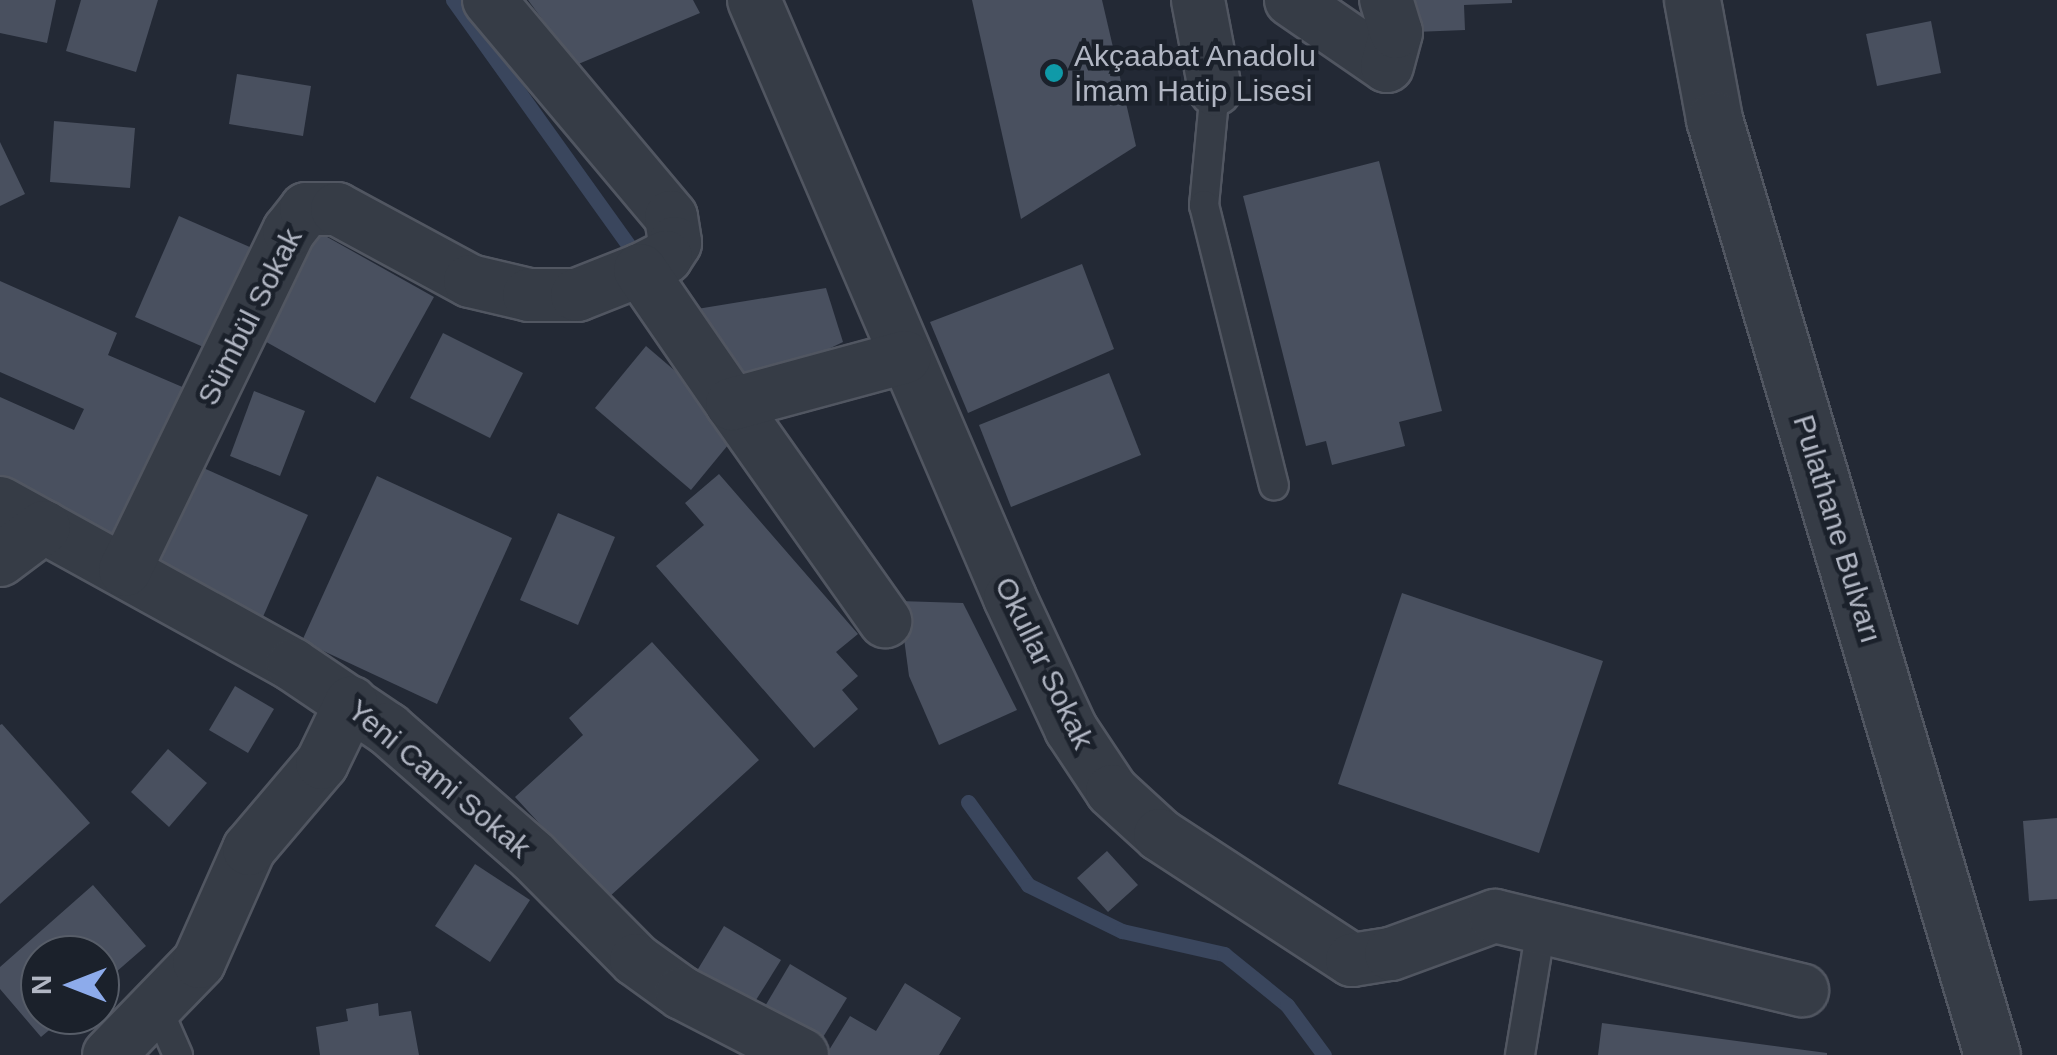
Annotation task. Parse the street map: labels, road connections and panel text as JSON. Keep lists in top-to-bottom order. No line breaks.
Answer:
{"streets":{"street":["Sümbül Sokak","Pulathane Bulvarı","Okullar Sokak","Yeni Cami Sokak"]},"crossings":[["Sümbül Sokak","Yeni Cami Sokak"]],"places":["Akçaabat Anadolu İmam Hatip Lisesi"],"north":"left"}
